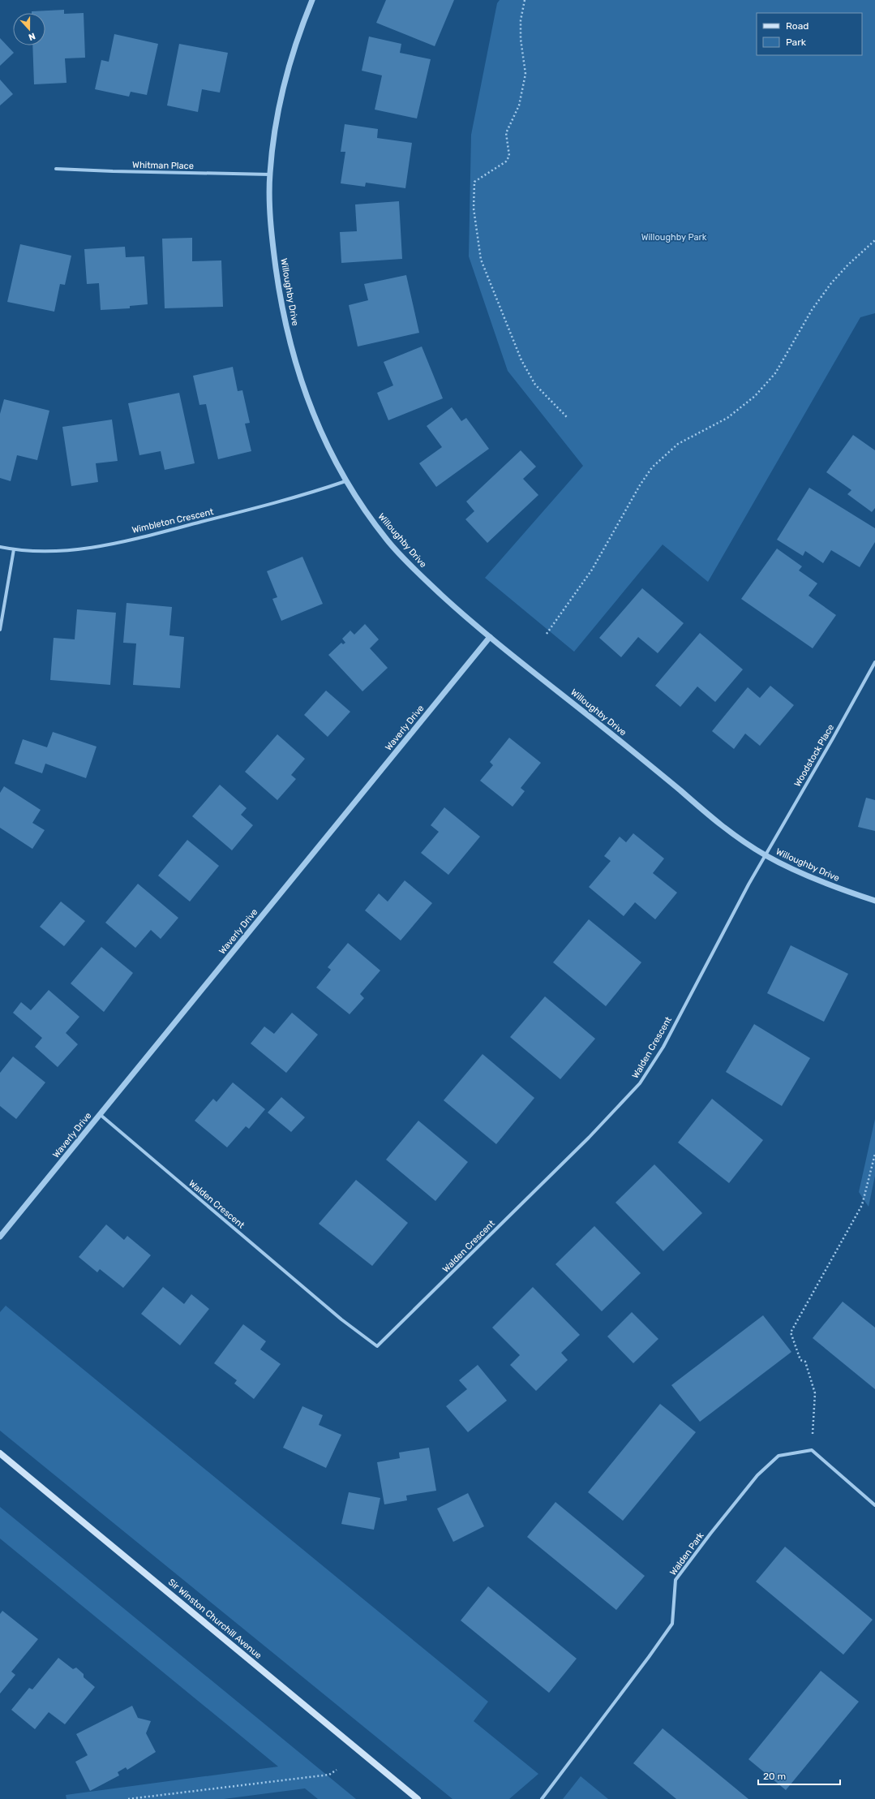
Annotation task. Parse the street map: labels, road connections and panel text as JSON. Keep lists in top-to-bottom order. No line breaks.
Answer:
{"streets":{"main road":["Sir Winston Churchill Avenue"],"street":["Whitman Place","Willoughby Drive","Wimbleton Crescent","Waverly Drive","Woodstock Place","Walden Crescent","Walden Park"]},"crossings":[["Whitman Place","Willoughby Drive"],["Willoughby Drive","Wimbleton Crescent"],["Willoughby Drive","Waverly Drive"],["Willoughby Drive","Woodstock Place"],["Willoughby Drive","Walden Crescent"],["Waverly Drive","Walden Crescent"],["Woodstock Place","Walden Crescent"]],"parks":["Willoughby Park"],"legend":["Road","Park"],"scale_bar":"20 m","north":"bottom"}
